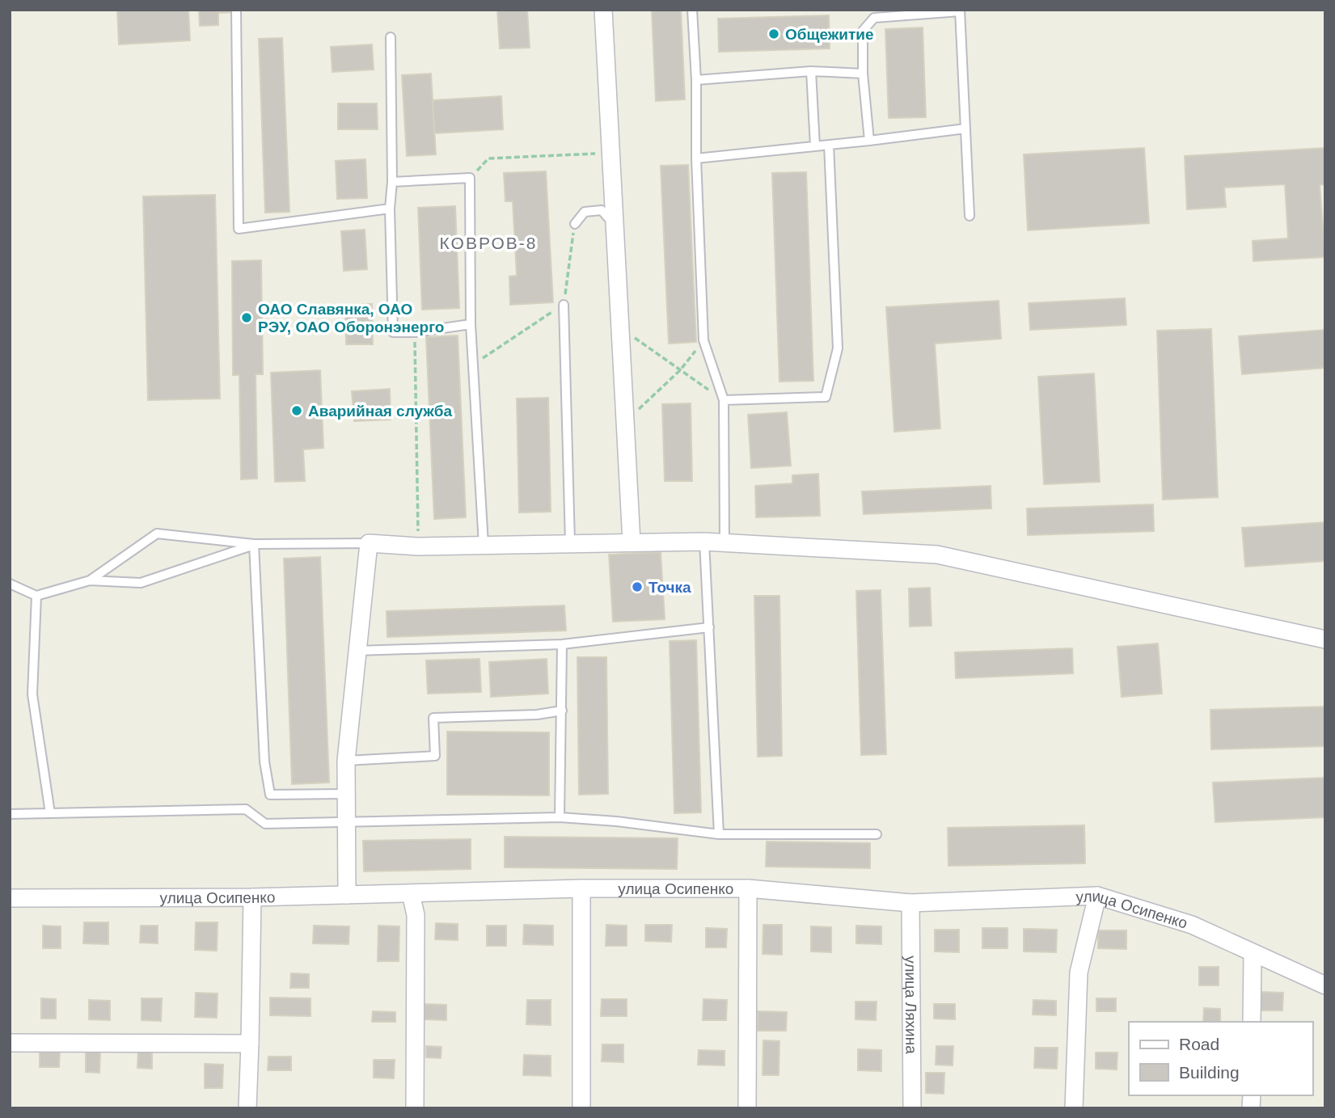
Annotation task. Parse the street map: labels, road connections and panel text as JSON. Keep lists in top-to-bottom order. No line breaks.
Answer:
{"streets":{"street":["улица Осипенко","улица Ляхина"]},"crossings":[["улица Осипенко","улица Ляхина"]],"districts":["КОВРОВ-8"],"places":["Общежитие","ОАО Славянка, ОАО РЭУ, ОАО Оборонэнерго","Аварийная служба","Точка"],"legend":["Road","Building"]}
